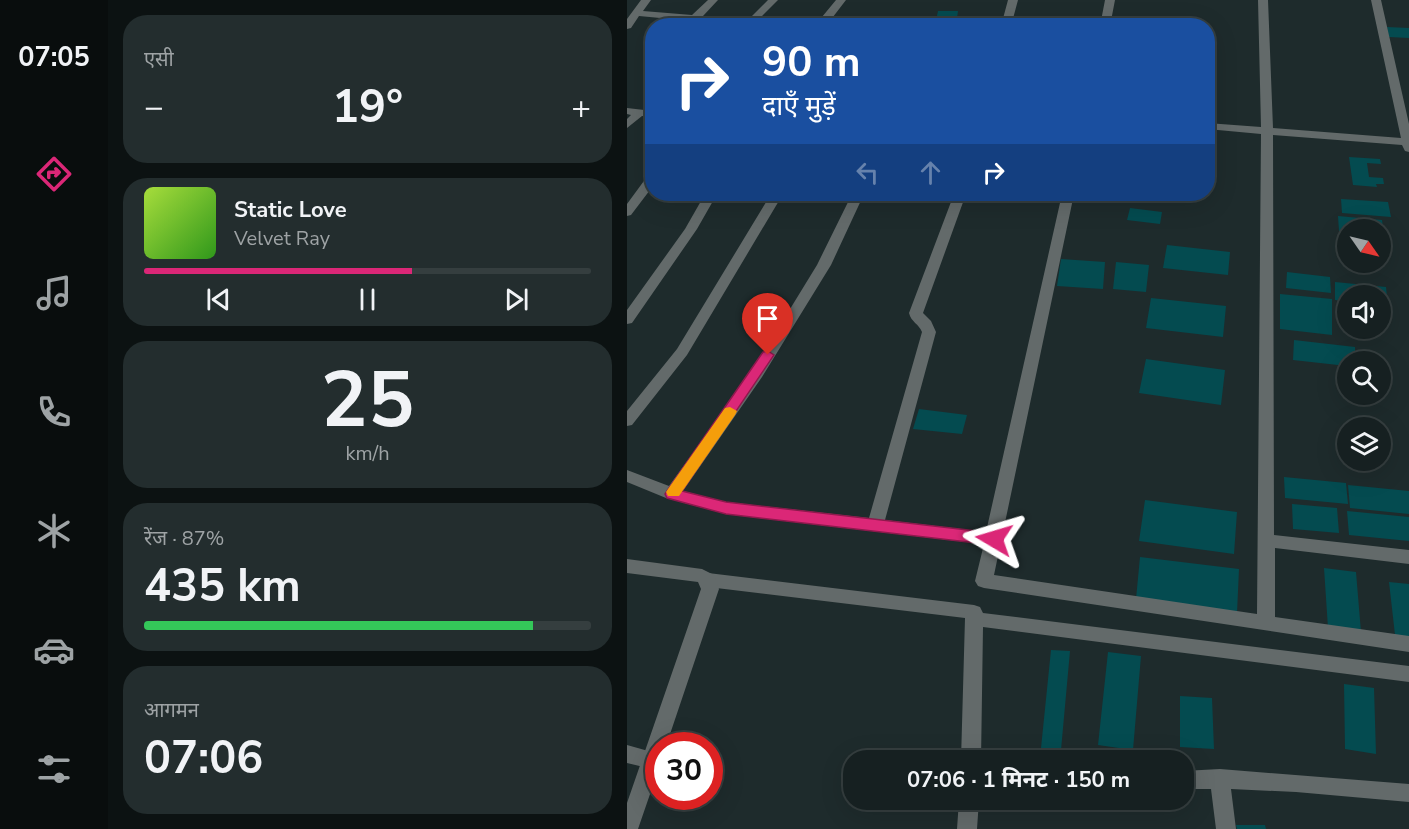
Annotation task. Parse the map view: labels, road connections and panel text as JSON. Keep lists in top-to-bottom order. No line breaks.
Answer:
{"north":"bottom right","page":{"tabs":"07:05","tile":["एसी",["25","km/h"],["रेंज · 87%","435 km"],["आगमन","07:06"]],"turn":["90 m","दाएँ मुड़ें"],"heat":["−","19°","+"],"song":["Static Love","Velvet Ray"],"limit":"30","trip":"07:06 · 1 मिनट · 150 m"}}
